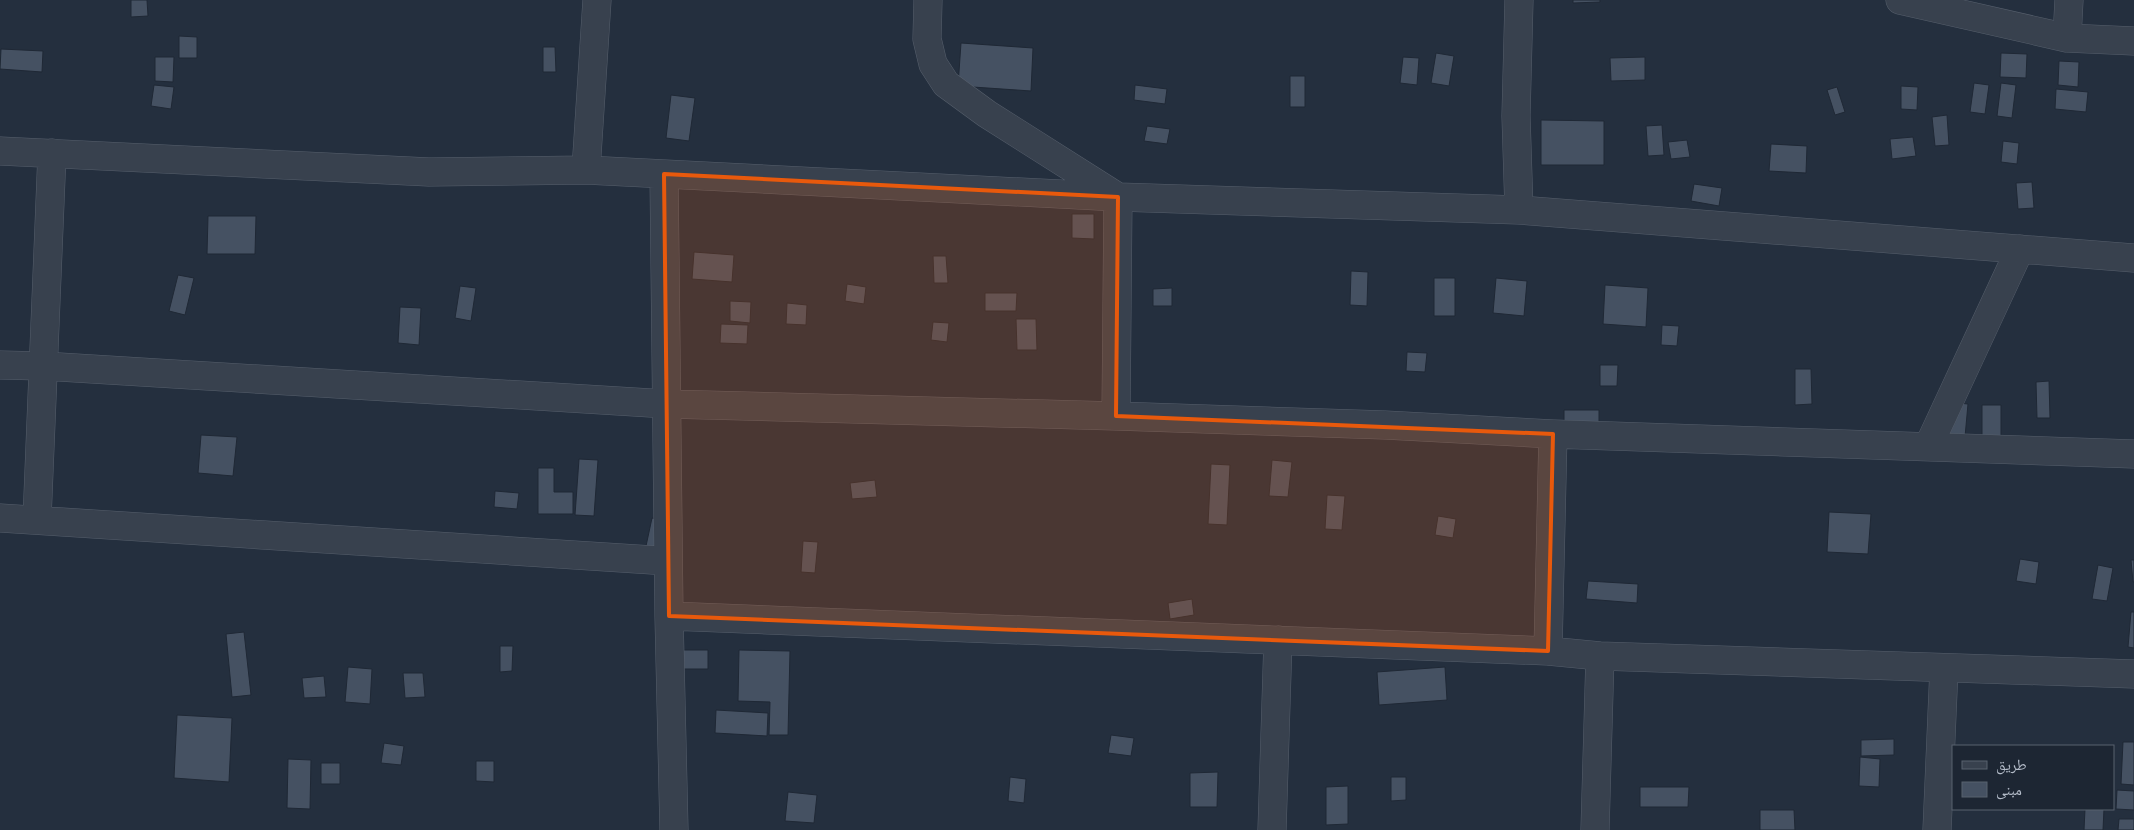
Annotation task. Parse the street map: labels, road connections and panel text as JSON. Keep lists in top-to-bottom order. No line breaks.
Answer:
{"legend":["طريق","مبنى"]}
